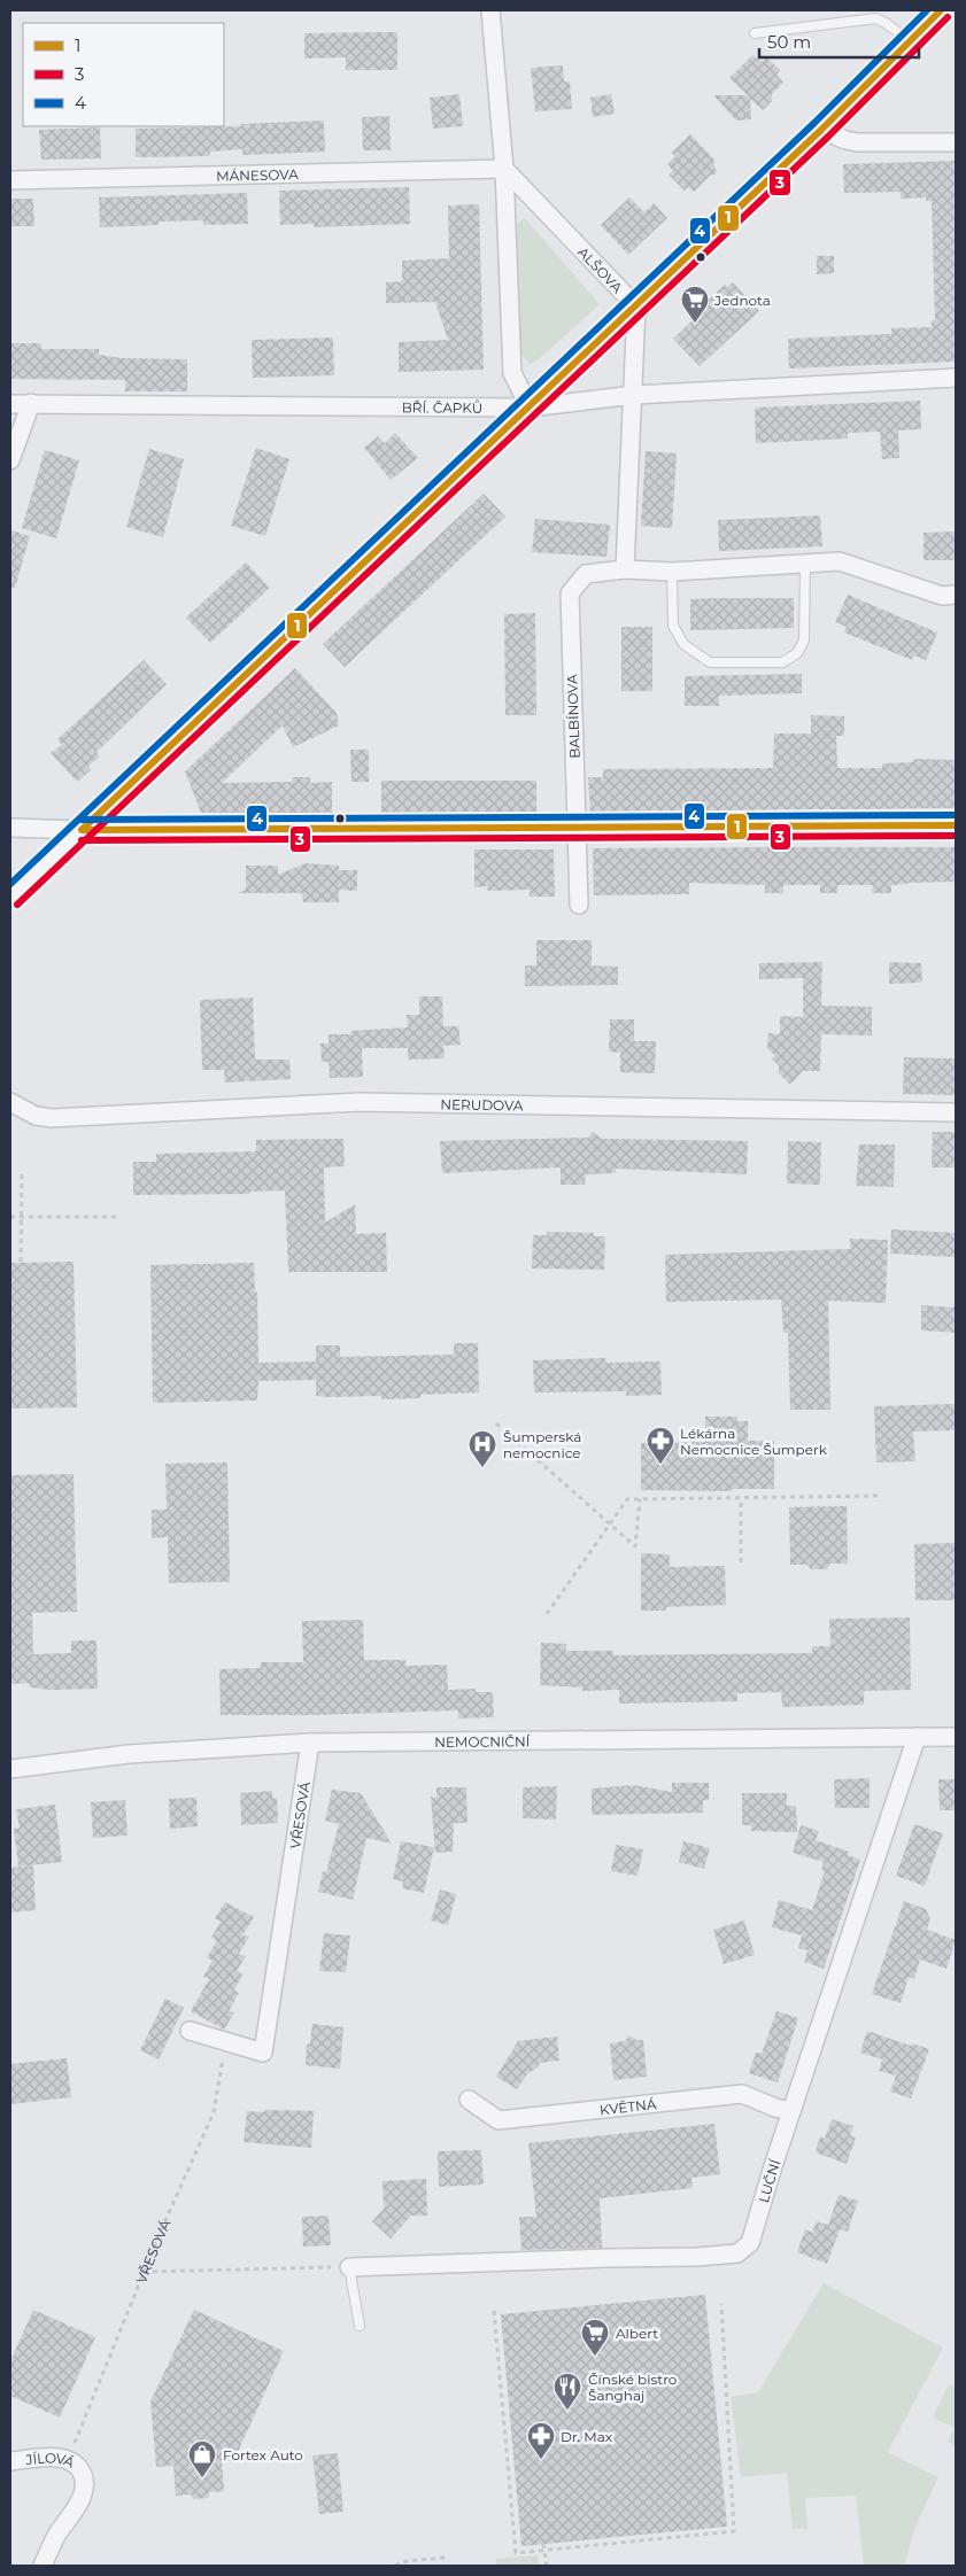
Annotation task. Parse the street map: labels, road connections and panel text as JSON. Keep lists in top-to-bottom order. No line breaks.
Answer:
{"streets":{"street":["MÁNESOVA","ALŠOVA","BŘÍ. ČAPKŮ","BALBÍNOVA","NERUDOVA","NEMOCNIČNÍ","VŘESOVÁ","KVĚTNÁ","LUČNÍ","JÍLOVÁ"]},"crossings":[["MÁNESOVA","ALŠOVA"],["NEMOCNIČNÍ","VŘESOVÁ"],["NEMOCNIČNÍ","LUČNÍ"],["VŘESOVÁ","JÍLOVÁ"],["KVĚTNÁ","LUČNÍ"]],"places":{"supermarket":["Jednota","Albert"],"pharmacy":["Lékárna Nemocnice Šumperk","Dr. Max"],"hospital":["Šumperská nemocnice"],"restaurant":["Čínské bistro Šanghaj"],"shop":["Fortex Auto"]},"lines":["transit line 1","transit line 4","transit line 3"],"legend":["1","3","4"],"scale_bar":"50 m"}
